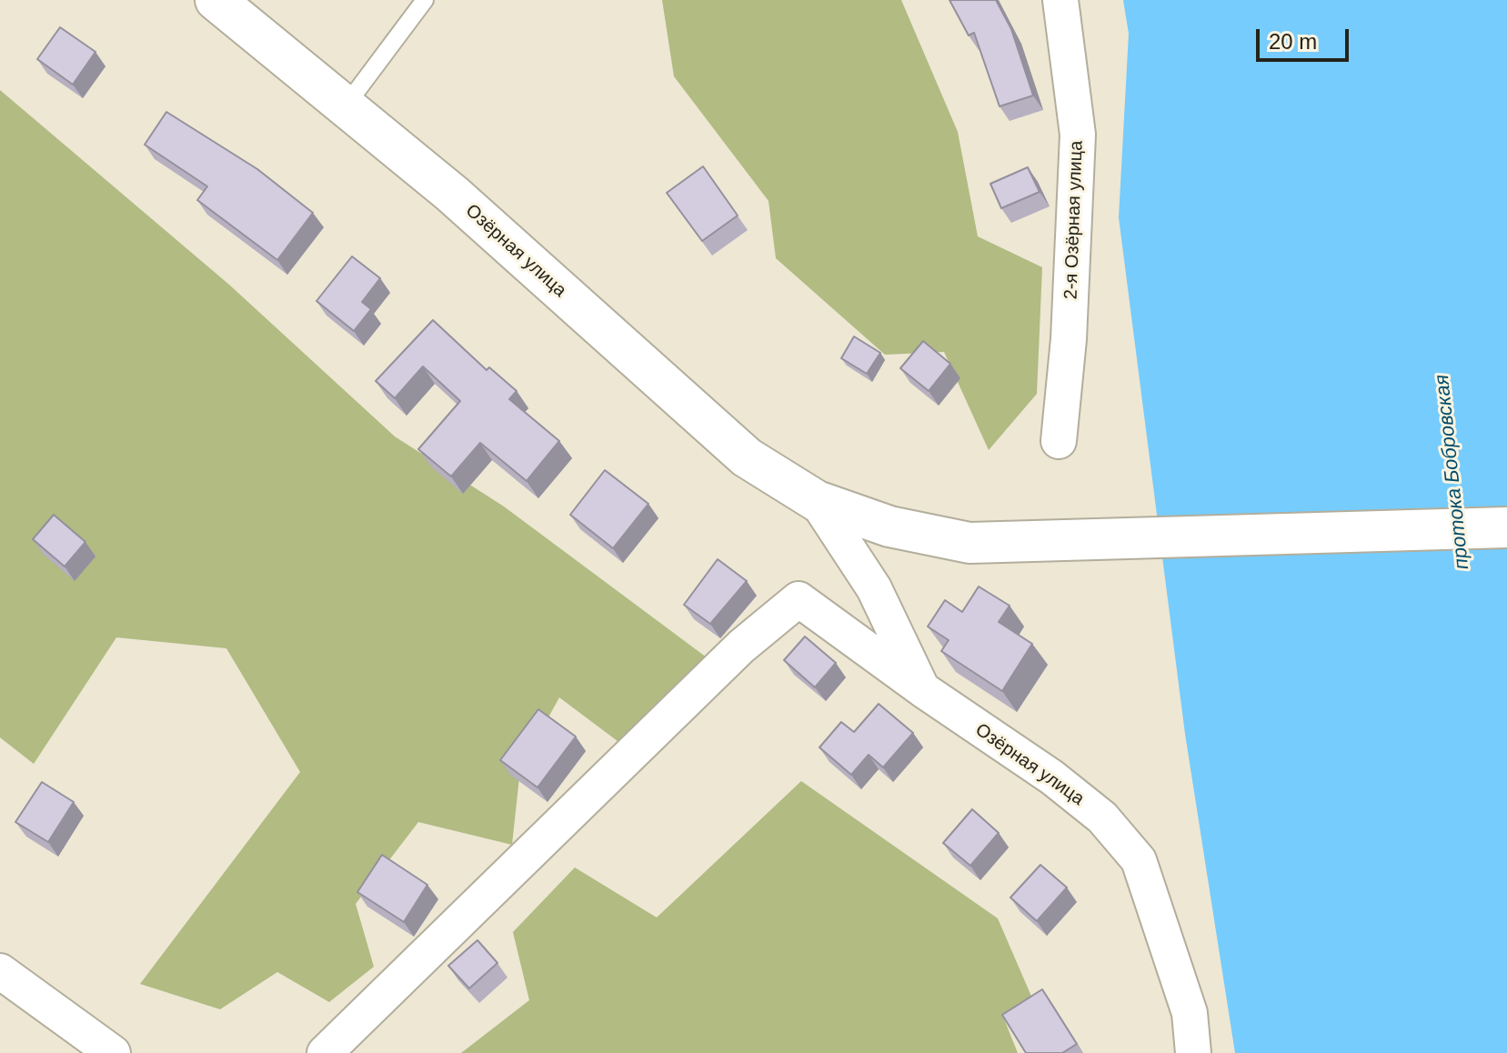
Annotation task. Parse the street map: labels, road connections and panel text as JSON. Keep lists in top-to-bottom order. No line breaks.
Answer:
{"streets":{"street":["2-я Озёрная улица","Озёрная улица"]},"water":["протока Бобровская"],"scale_bar":"20 m"}
